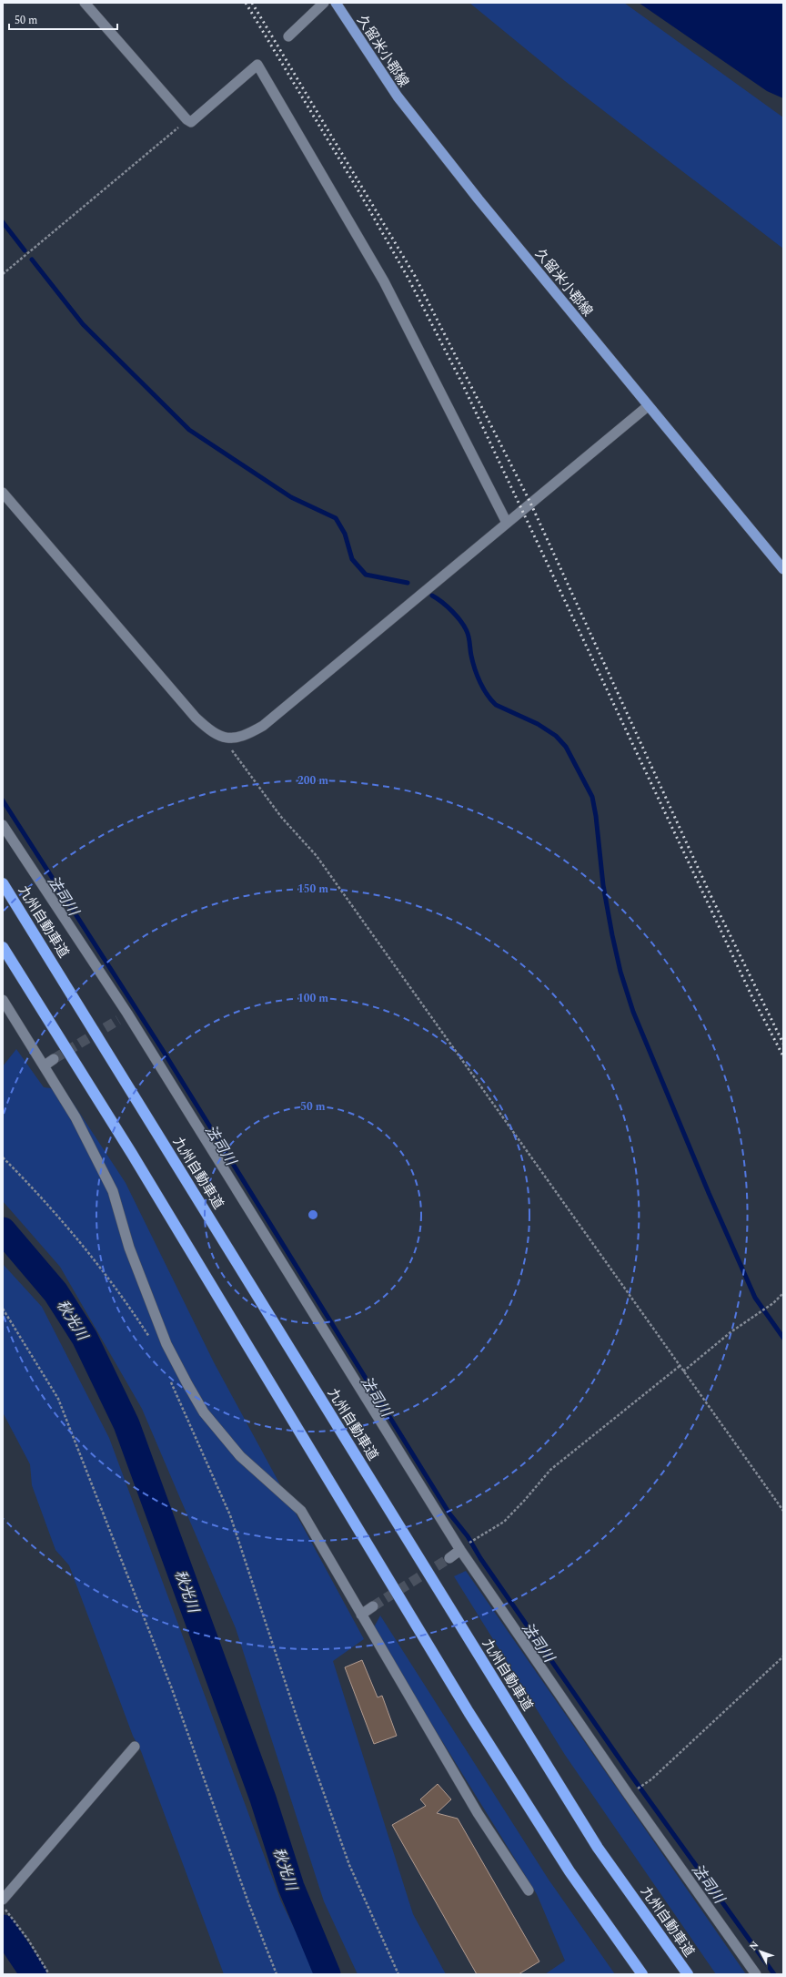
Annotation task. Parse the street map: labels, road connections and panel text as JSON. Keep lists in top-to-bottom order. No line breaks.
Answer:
{"streets":{"highway":["九州自動車道"],"main road":["久留米小郡線"]},"water":["法司川","秋光川"],"scale_bar":"50 m","north":"top left","rings":["200 m","150 m","100 m","50 m"]}
